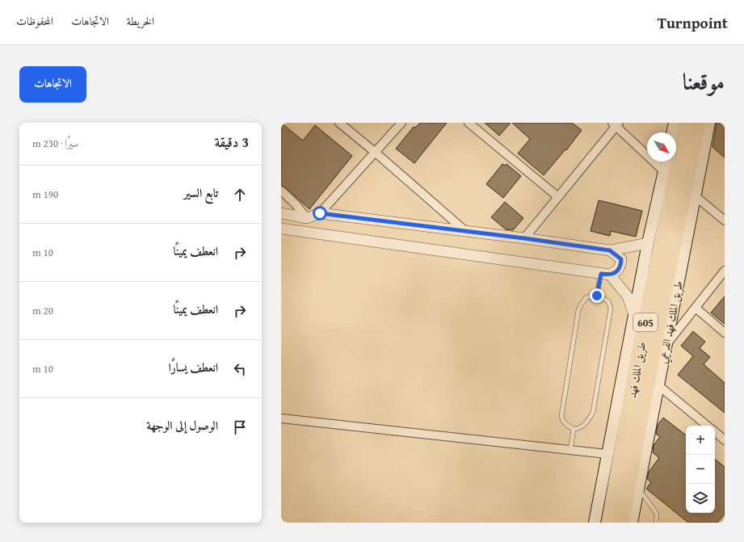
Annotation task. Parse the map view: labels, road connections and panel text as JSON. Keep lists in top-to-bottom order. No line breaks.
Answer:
{"streets":{"highway":["605","طريق الملك فهد"],"main road":["طريق الملك فهد الفرعي"]},"north":"bottom right","page":{"header":"Turnpoint","nav":["الخريطة","الاتجاهات","المحفوظات"],"title":"موقعنا","buttons":"الاتجاهات","heading":["3 دقيقة","سيرًا · 230 m"],"list":[["تابع السير","190 m"],["انعطف يمينًا","10 m"],["انعطف يمينًا","20 m"],["انعطف يسارًا","10 m"],"الوصول إلى الوجهة"],"map_buttons":["+","−"]}}
